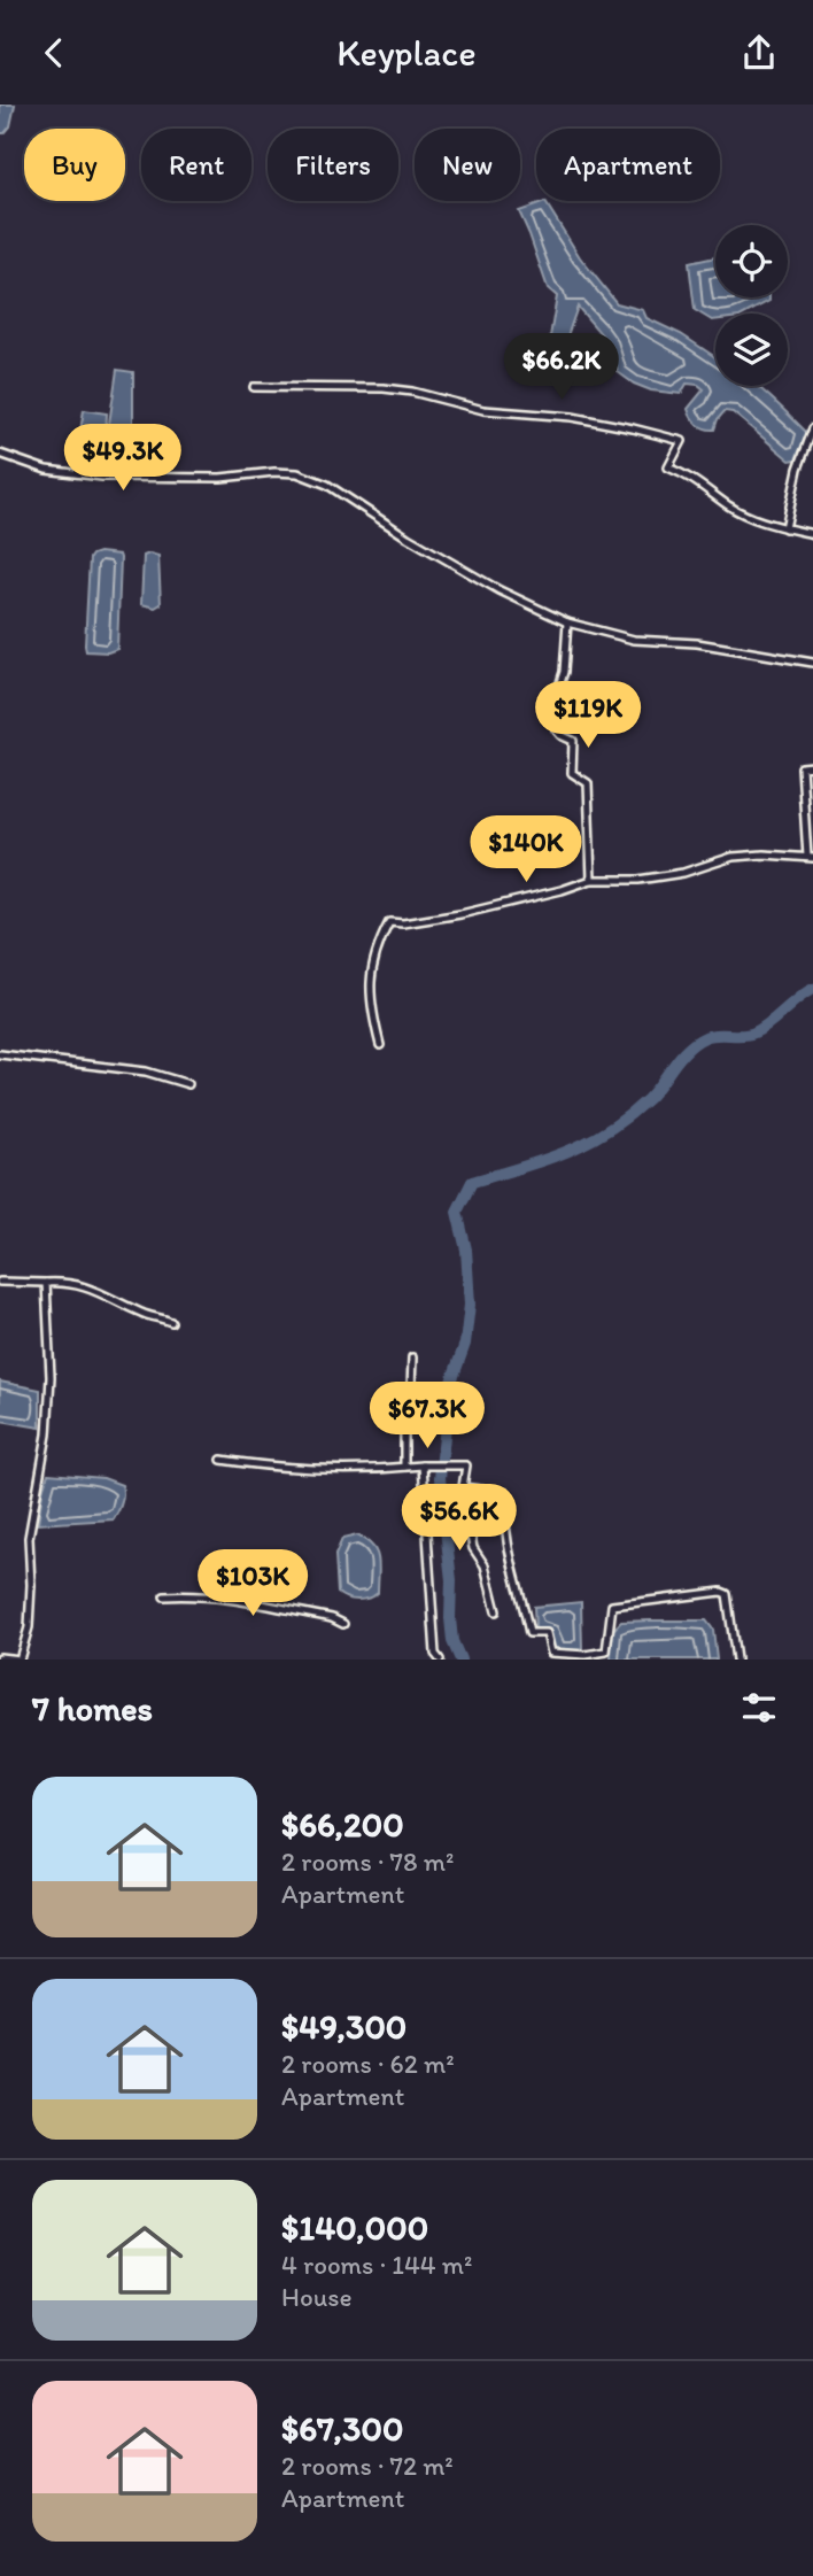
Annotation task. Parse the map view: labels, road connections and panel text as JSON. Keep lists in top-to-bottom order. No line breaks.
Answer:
{"page":{"header":"Keyplace","chip":["Buy","Rent","Filters","New","Apartment"],"price":["$66.2K","$49.3K","$119K","$140K","$67.3K","$56.6K","$103K"],"heading":"7 homes","list":[{"name":"$66,200","note":"2 rooms · 78 m² · Apartment"},{"name":"$49,300","note":"2 rooms · 62 m² · Apartment"},{"name":"$140,000","note":"4 rooms · 144 m² · House"},{"name":"$67,300","note":"2 rooms · 72 m² · Apartment"}]}}
